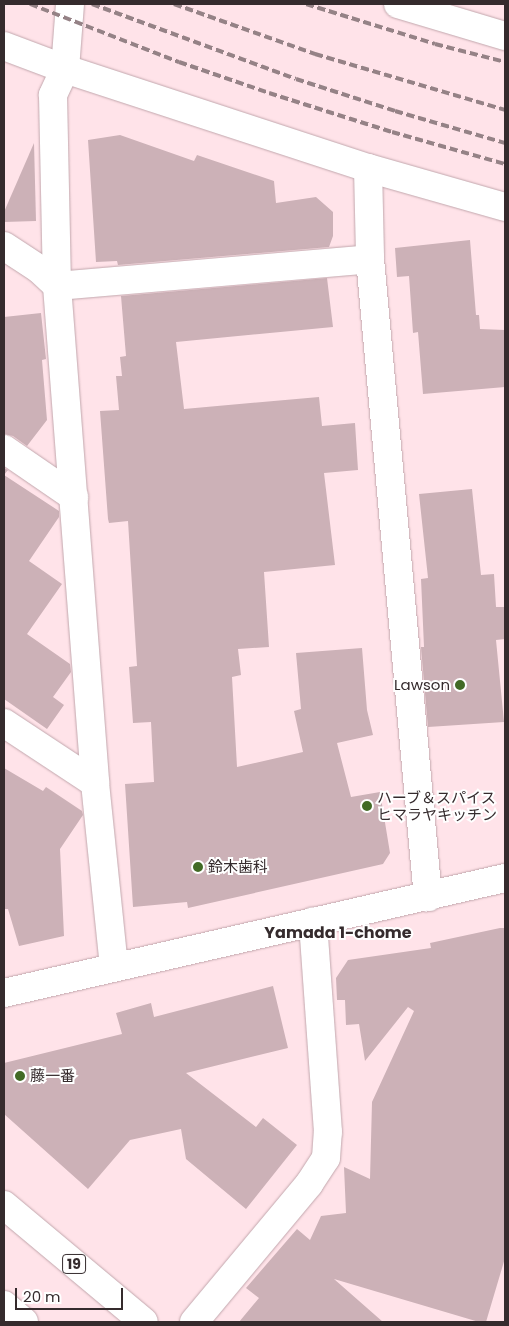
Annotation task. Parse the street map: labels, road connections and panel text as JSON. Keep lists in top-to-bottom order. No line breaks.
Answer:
{"streets":{"main road":["19"]},"districts":["Yamada 1-chome"],"places":["Lawson","ハーブ＆スパイス ヒマラヤキッチン","鈴木歯科","藤一番"],"scale_bar":"20 m"}
